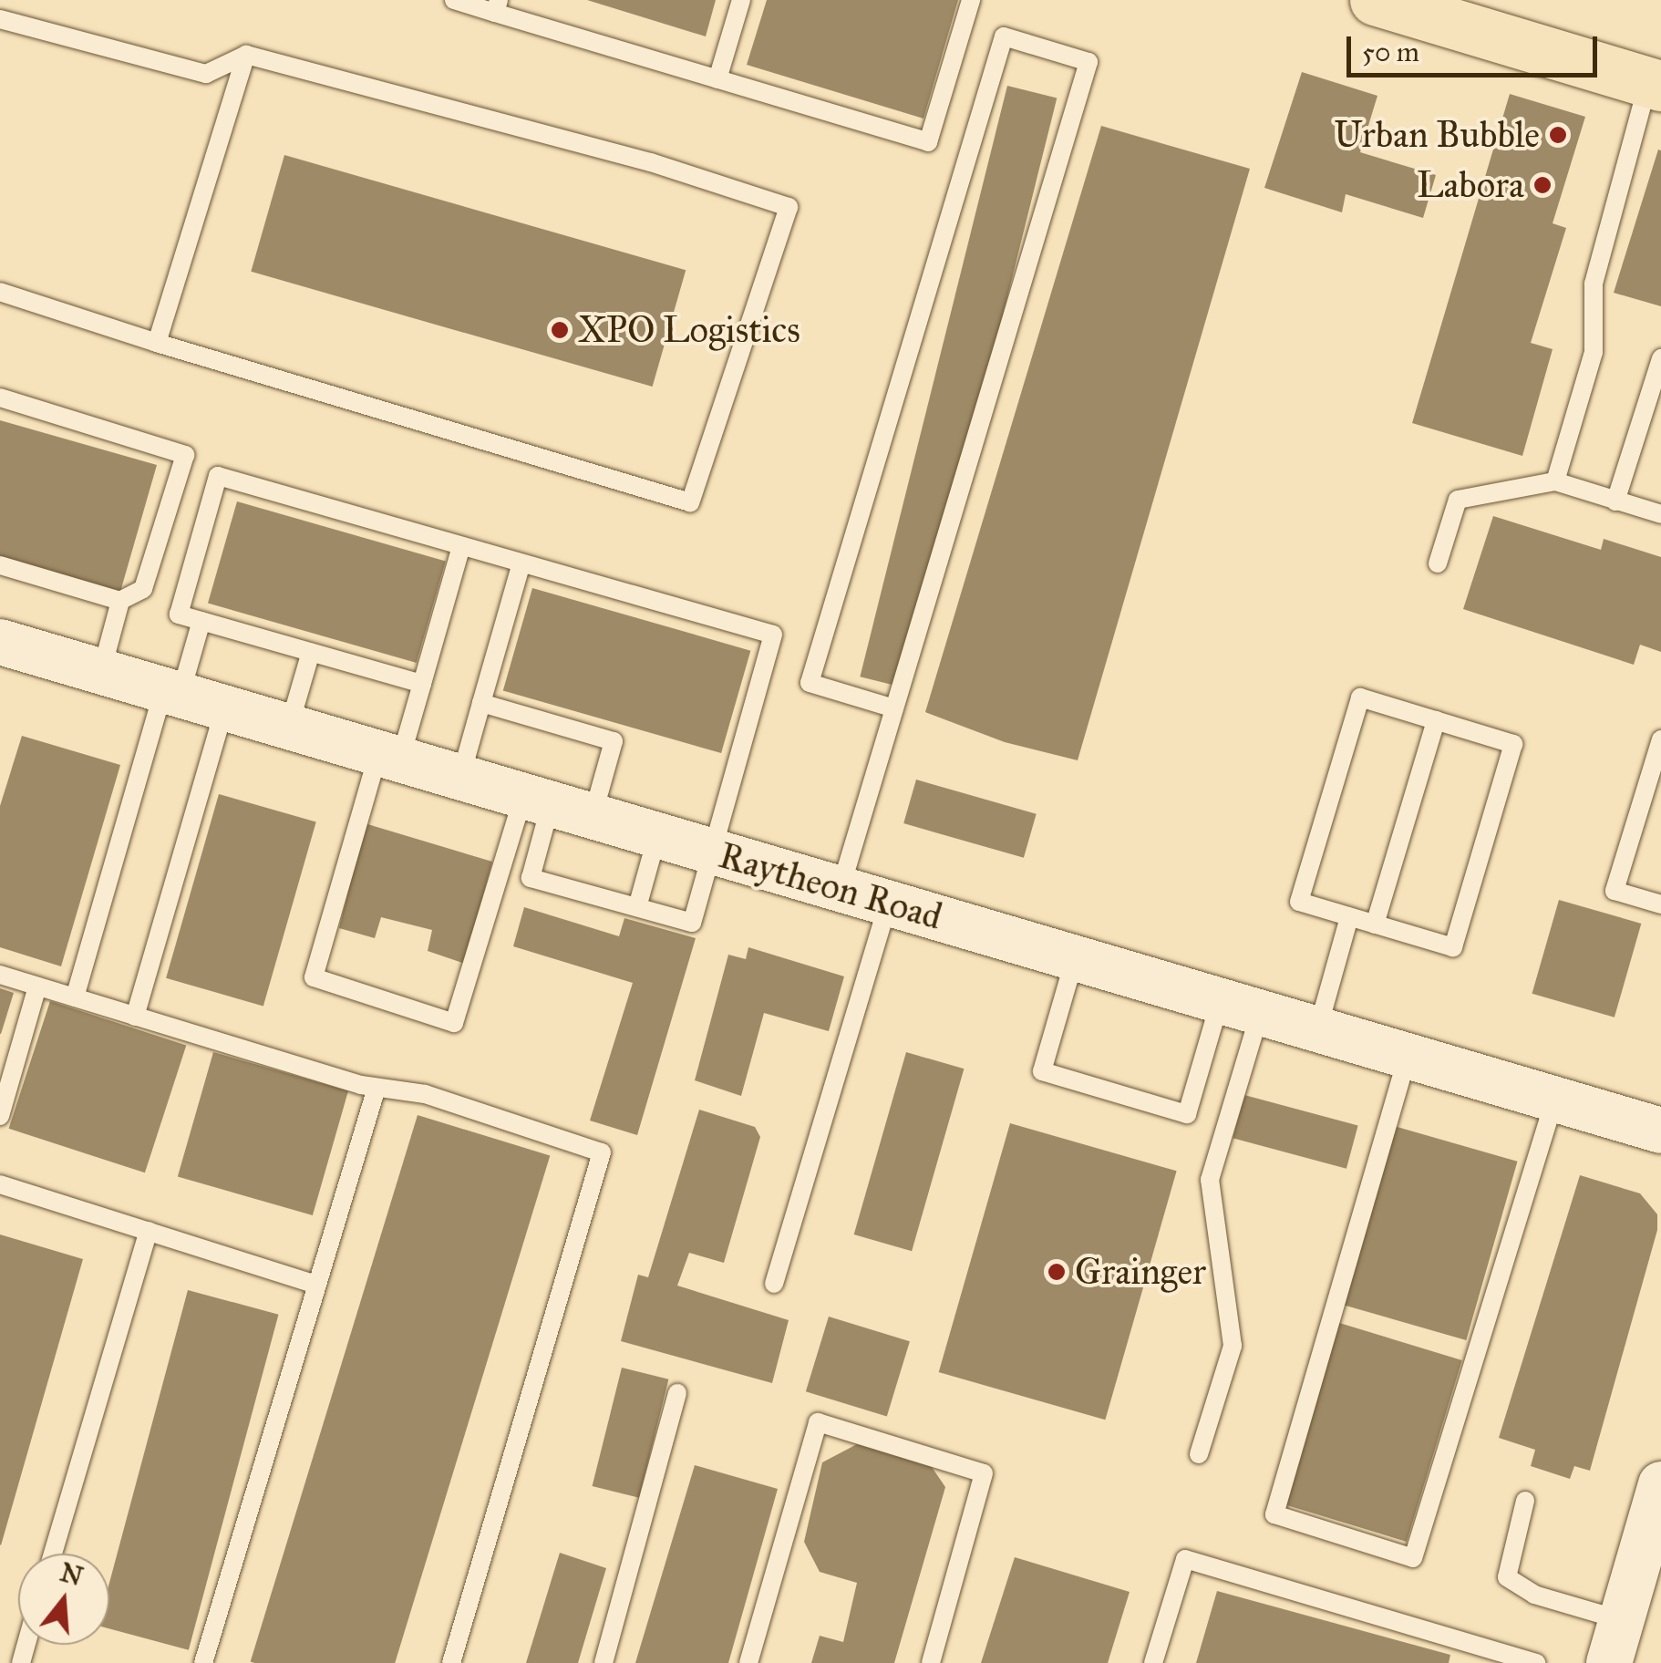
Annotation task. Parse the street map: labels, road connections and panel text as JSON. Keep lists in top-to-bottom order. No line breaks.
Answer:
{"streets":{"street":["Raytheon Road"]},"places":["Urban Bubble","Labora","XPO Logistics","Grainger"],"scale_bar":"50 m","north":"top"}
